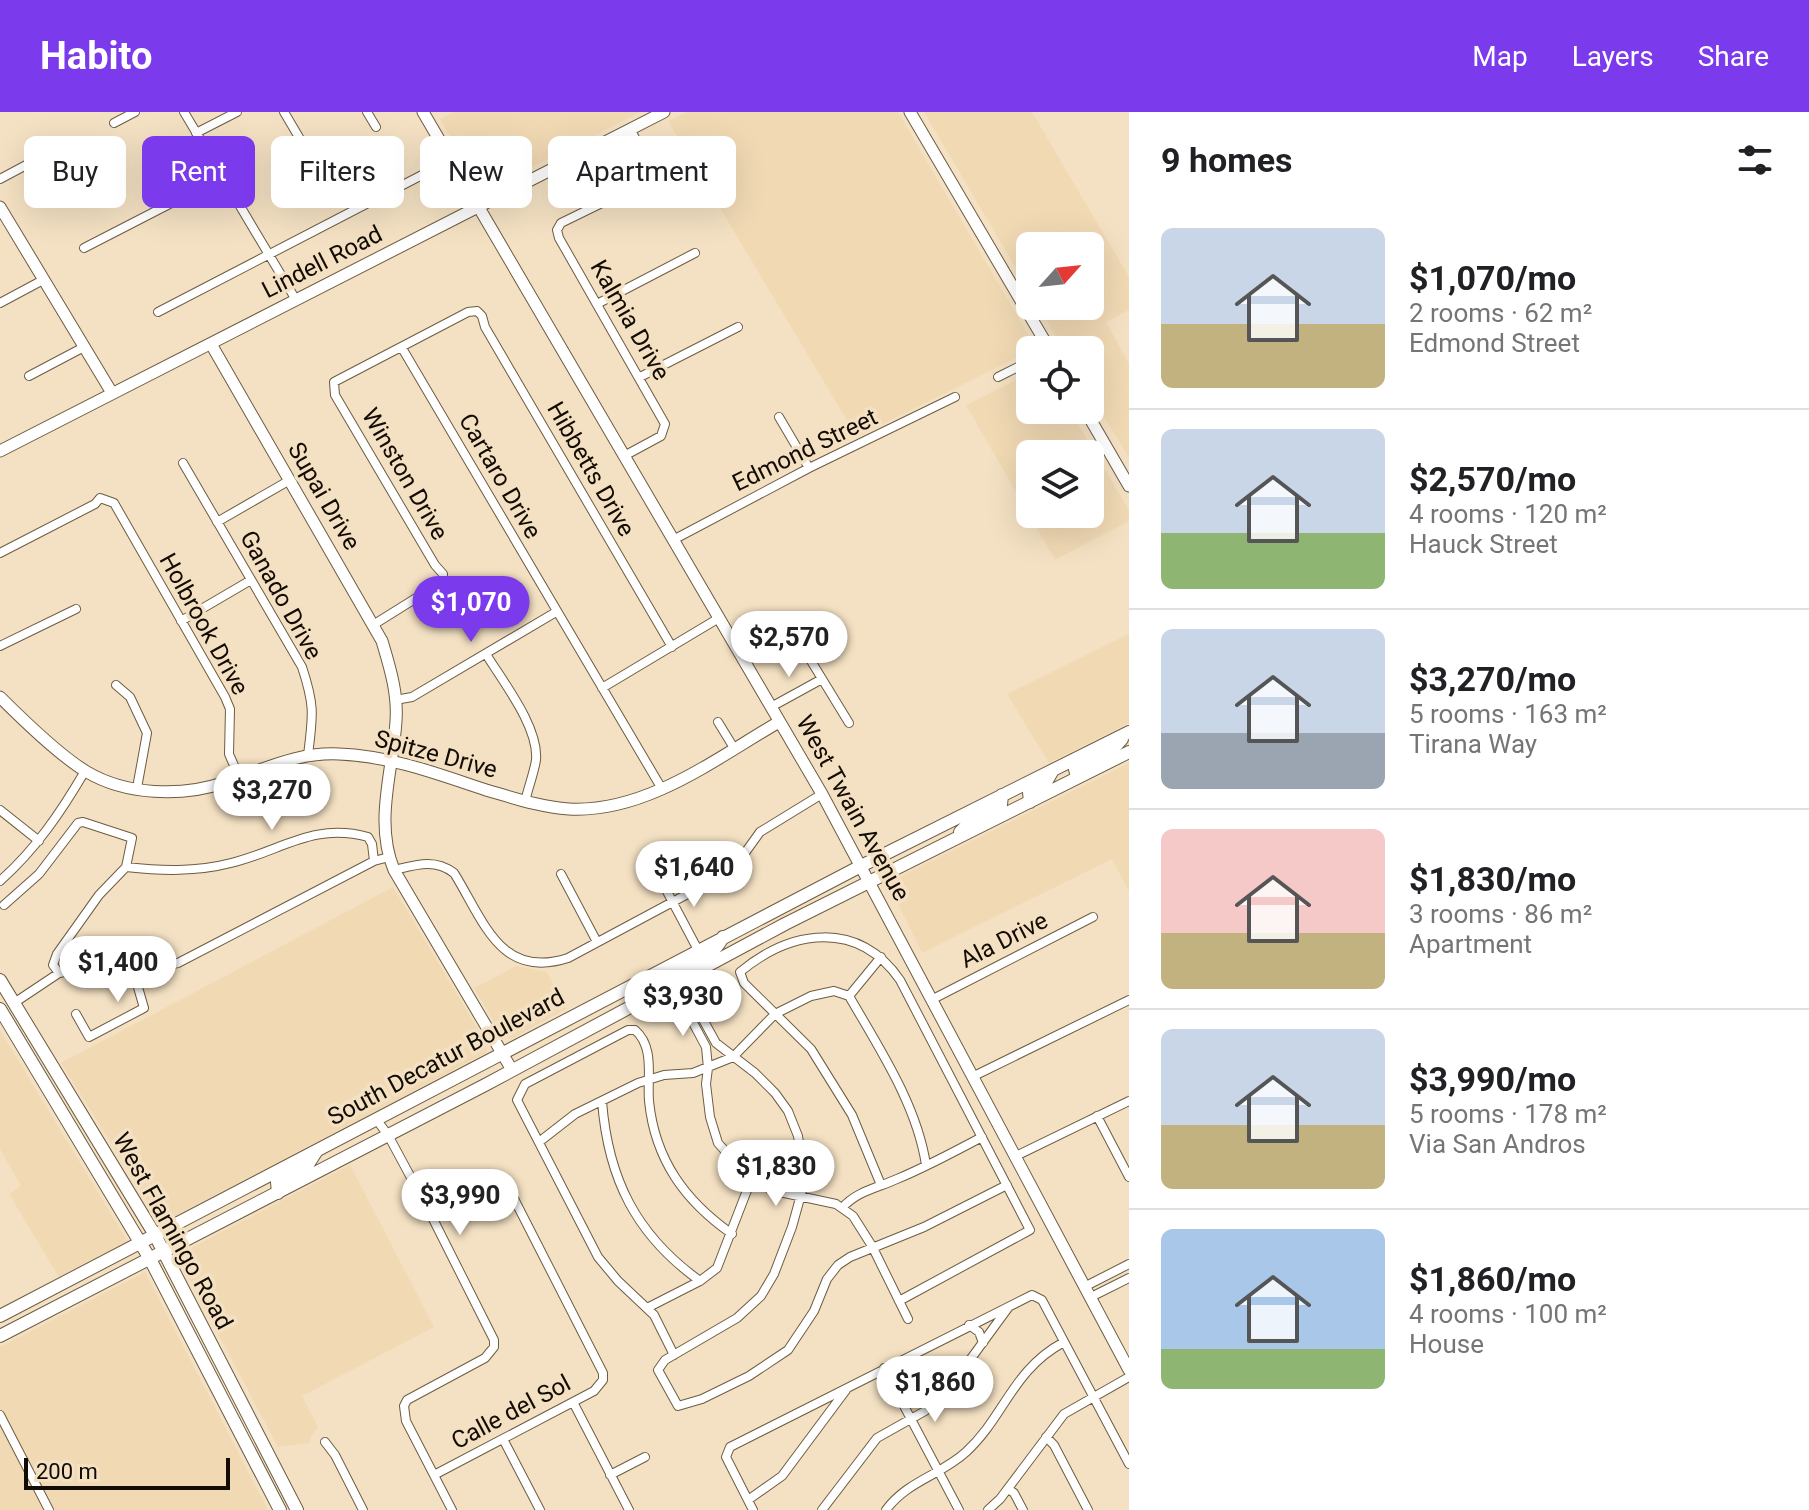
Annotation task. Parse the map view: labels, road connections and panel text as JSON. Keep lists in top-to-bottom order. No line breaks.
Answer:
{"streets":{"main road":["South Decatur Boulevard","West Flamingo Road"],"street":["Lindell Road","Kalmia Drive","Edmond Street","Hibbetts Drive","Winston Drive","Cartaro Drive","Supai Drive","Ganado Drive","Holbrook Drive","Spitze Drive","West Twain Avenue","Ala Drive","Calle del Sol"]},"crossings":[["Lindell Road","Kalmia Drive"],["Lindell Road","Supai Drive"],["Kalmia Drive","West Twain Avenue"],["Edmond Street","West Twain Avenue"],["Hibbetts Drive","Winston Drive"],["Hibbetts Drive","Cartaro Drive"],["Winston Drive","Cartaro Drive"],["Winston Drive","Supai Drive"],["Cartaro Drive","Spitze Drive"],["Supai Drive","Spitze Drive"],["Supai Drive","South Decatur Boulevard"],["Ganado Drive","Spitze Drive"],["Holbrook Drive","Spitze Drive"],["Spitze Drive","West Twain Avenue"],["West Twain Avenue","Ala Drive"],["West Twain Avenue","South Decatur Boulevard"],["South Decatur Boulevard","West Flamingo Road"]],"scale_bar":"200 m","north":"top right","page":{"header":"Habito","nav":["Map","Layers","Share"],"heading":"9 homes","chip":["Buy","Rent","Filters","New","Apartment"],"list":[{"name":"$1,070/mo","note":"2 rooms · 62 m² · Edmond Street"},{"name":"$2,570/mo","note":"4 rooms · 120 m² · Hauck Street"},{"name":"$3,270/mo","note":"5 rooms · 163 m² · Tirana Way"},{"name":"$1,830/mo","note":"3 rooms · 86 m² · Apartment"},{"name":"$3,990/mo","note":"5 rooms · 178 m² · Via San Andros"},{"name":"$1,860/mo","note":"4 rooms · 100 m² · House"}],"price":["$1,070","$2,570","$3,270","$1,640","$1,400","$3,930","$1,830","$3,990","$1,860"],"scale":"200 m"}}
